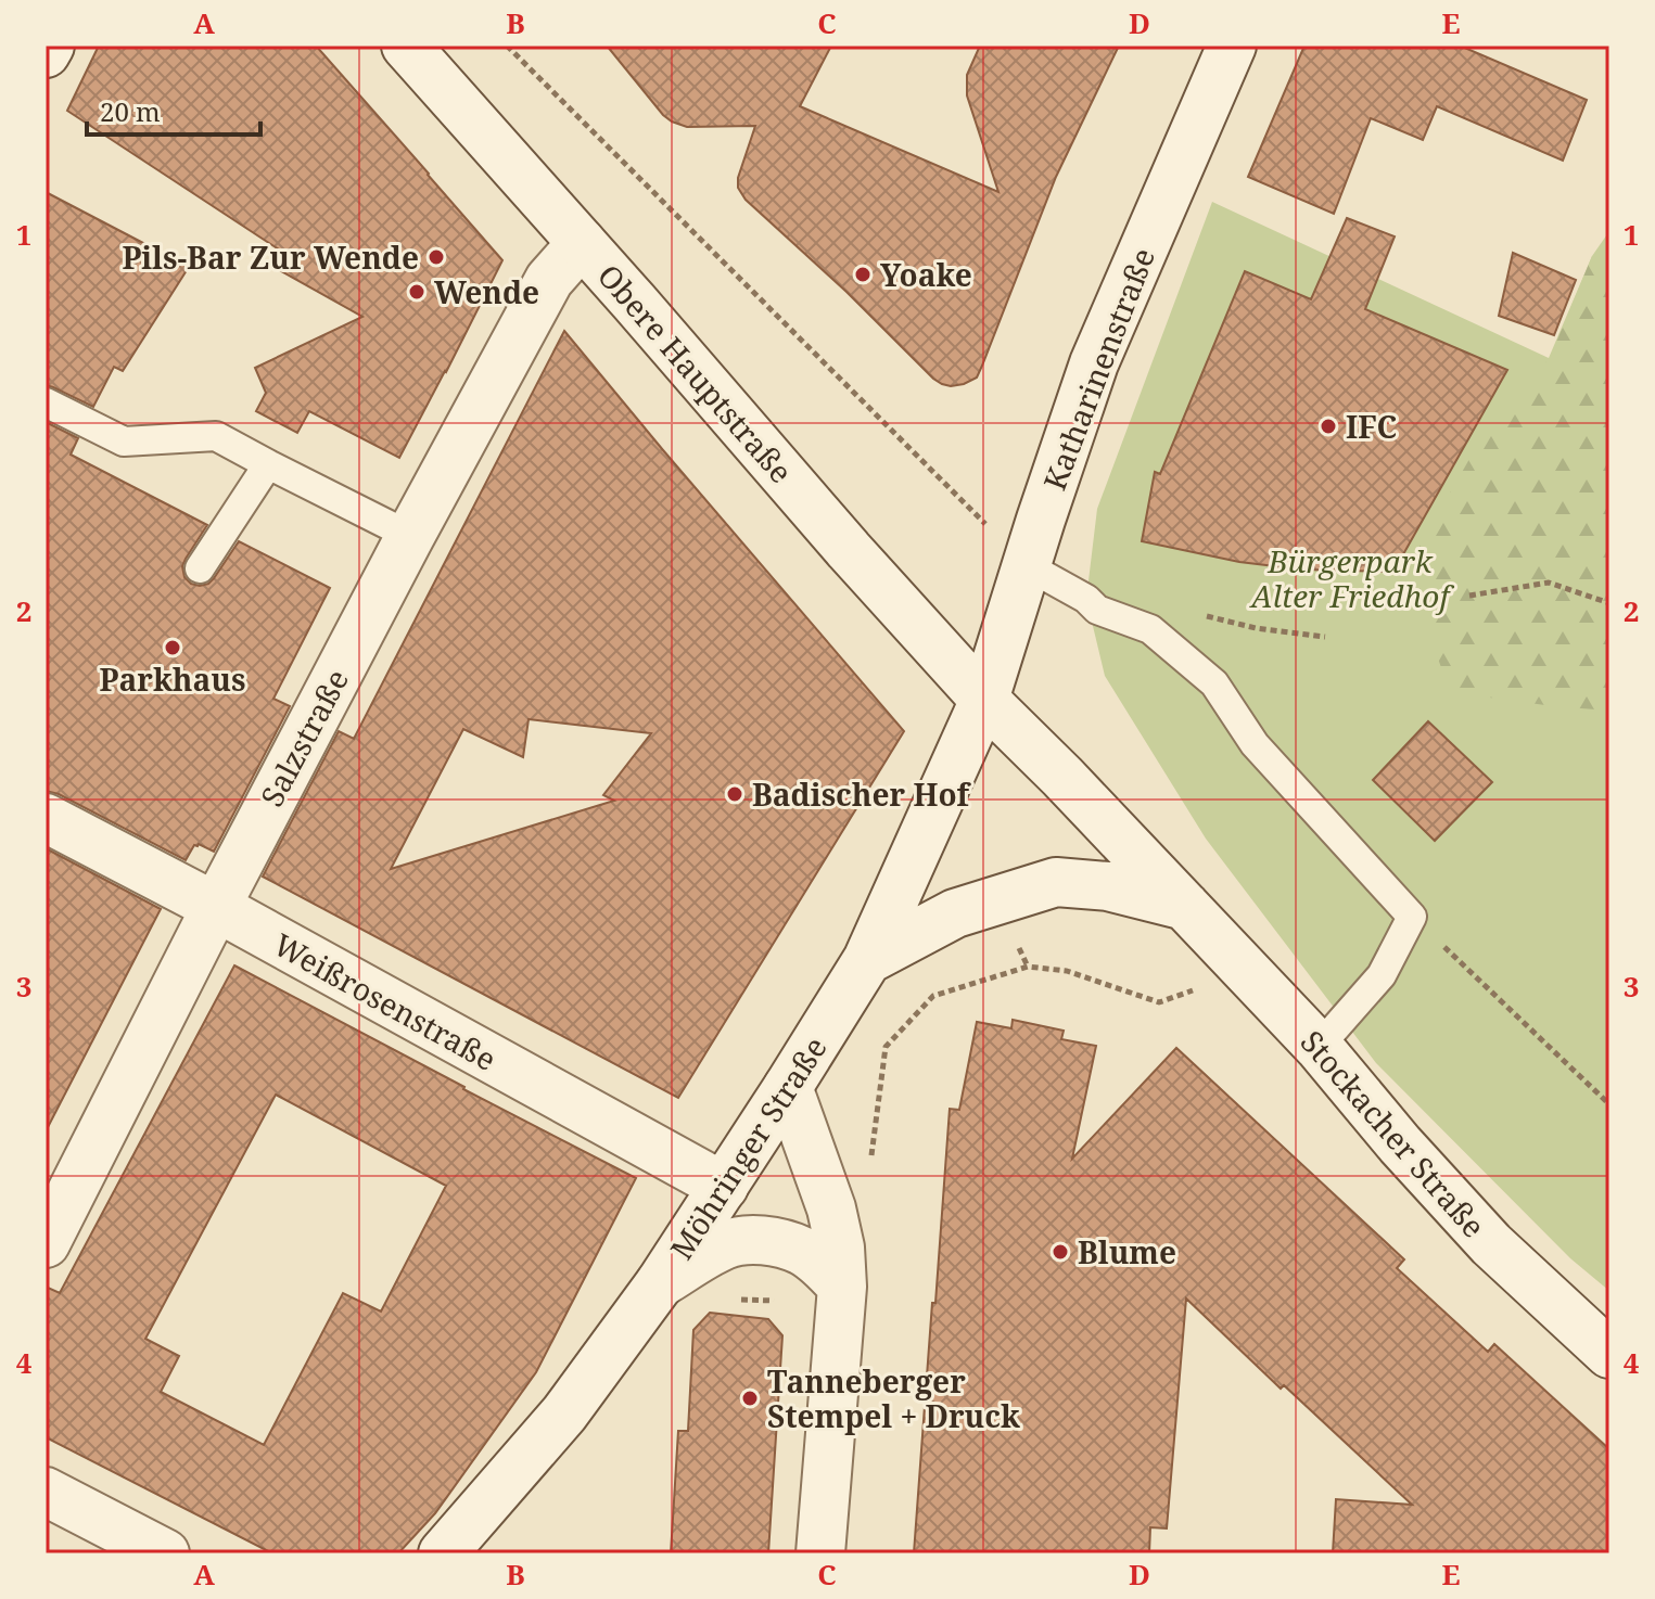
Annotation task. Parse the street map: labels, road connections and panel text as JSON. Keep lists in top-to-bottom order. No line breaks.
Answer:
{"streets":{"street":["Katharinenstraße","Obere Hauptstraße","Salzstraße","Weißrosenstraße","Stockacher Straße","Möhringer Straße"]},"crossings":[["Katharinenstraße","Obere Hauptstraße"],["Katharinenstraße","Stockacher Straße"],["Katharinenstraße","Möhringer Straße"],["Obere Hauptstraße","Salzstraße"],["Obere Hauptstraße","Stockacher Straße"],["Obere Hauptstraße","Möhringer Straße"],["Salzstraße","Weißrosenstraße"],["Weißrosenstraße","Möhringer Straße"],["Stockacher Straße","Möhringer Straße"]],"parks":["Bürgerpark Alter Friedhof"],"places":["Pils-Bar Zur Wende","Yoake","Wende","IFC","Parkhaus","Badischer Hof","Blume","Tanneberger Stempel + Druck"],"scale_bar":"20 m","grid":{"columns":["A","B","C","D","E"],"rows":["1","2","3","4"]}}
